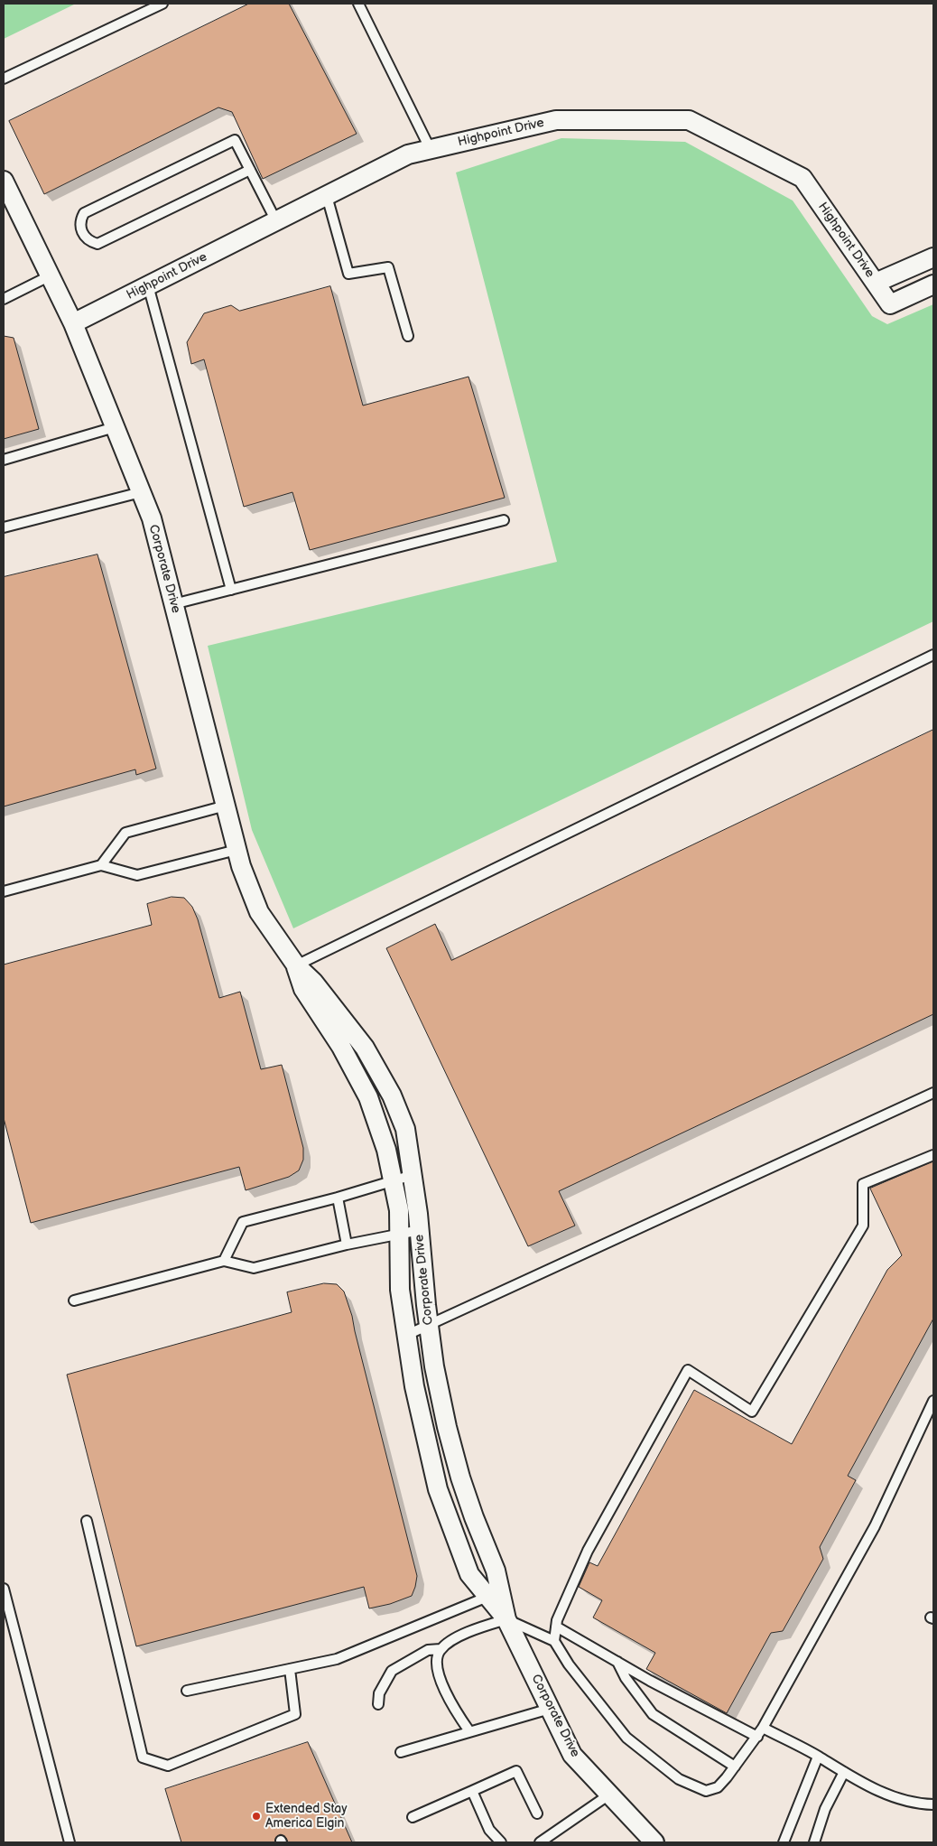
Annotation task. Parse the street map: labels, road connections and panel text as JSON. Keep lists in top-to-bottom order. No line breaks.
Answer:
{"streets":{"street":["Highpoint Drive","Corporate Drive"]},"crossings":[["Highpoint Drive","Corporate Drive"]],"places":["Extended Stay America Elgin"]}
